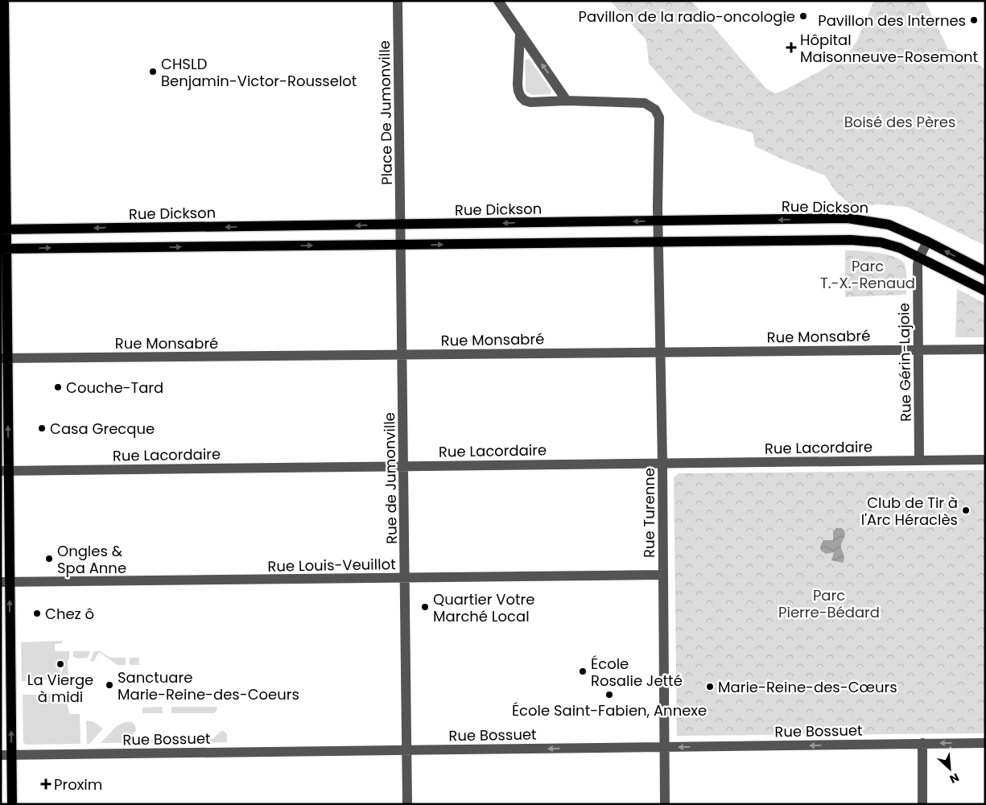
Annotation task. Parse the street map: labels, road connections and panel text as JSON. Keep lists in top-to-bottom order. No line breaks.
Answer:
{"streets":{"main road":["Rue Dickson"],"street":["Place De Jumonville","Rue Monsabré","Rue Gérin-Lajoie","Rue Lacordaire","Rue de Jumonville","Rue Turenne","Rue Louis-Veuillot","Rue Bossuet"]},"crossings":[["Place De Jumonville","Rue Dickson"],["Place De Jumonville","Rue de Jumonville"],["Rue Dickson","Rue Gérin-Lajoie"],["Rue Dickson","Rue de Jumonville"],["Rue Dickson","Rue Turenne"],["Rue Monsabré","Rue Gérin-Lajoie"],["Rue Monsabré","Rue de Jumonville"],["Rue Monsabré","Rue Turenne"],["Rue Gérin-Lajoie","Rue Lacordaire"],["Rue Lacordaire","Rue de Jumonville"],["Rue Lacordaire","Rue Turenne"],["Rue de Jumonville","Rue Louis-Veuillot"],["Rue de Jumonville","Rue Bossuet"],["Rue Turenne","Rue Louis-Veuillot"],["Rue Turenne","Rue Bossuet"]],"one_way":["Rue Bossuet"],"parks":["Boisé des Pères","Parc T.-X.-Renaud","Parc Pierre-Bédard"],"places":{"other":["Pavillon de la radio-oncologie","Pavillon des Internes","CHSLD Benjamin-Victor-Rousselot","Couche-Tard","Casa Grecque","Club de Tir à l'Arc Héraclès","Ongles & Spa Anne","Quartier Votre Marché Local","Chez ô","La Vierge à midi","École Rosalie Jetté","Sanctuare Marie-Reine-des-Coeurs","Marie-Reine-des-Cœurs","École Saint-Fabien, Annexe"],"health":["Hôpital Maisonneuve-Rosemont","Proxim"]},"north":"bottom right"}
